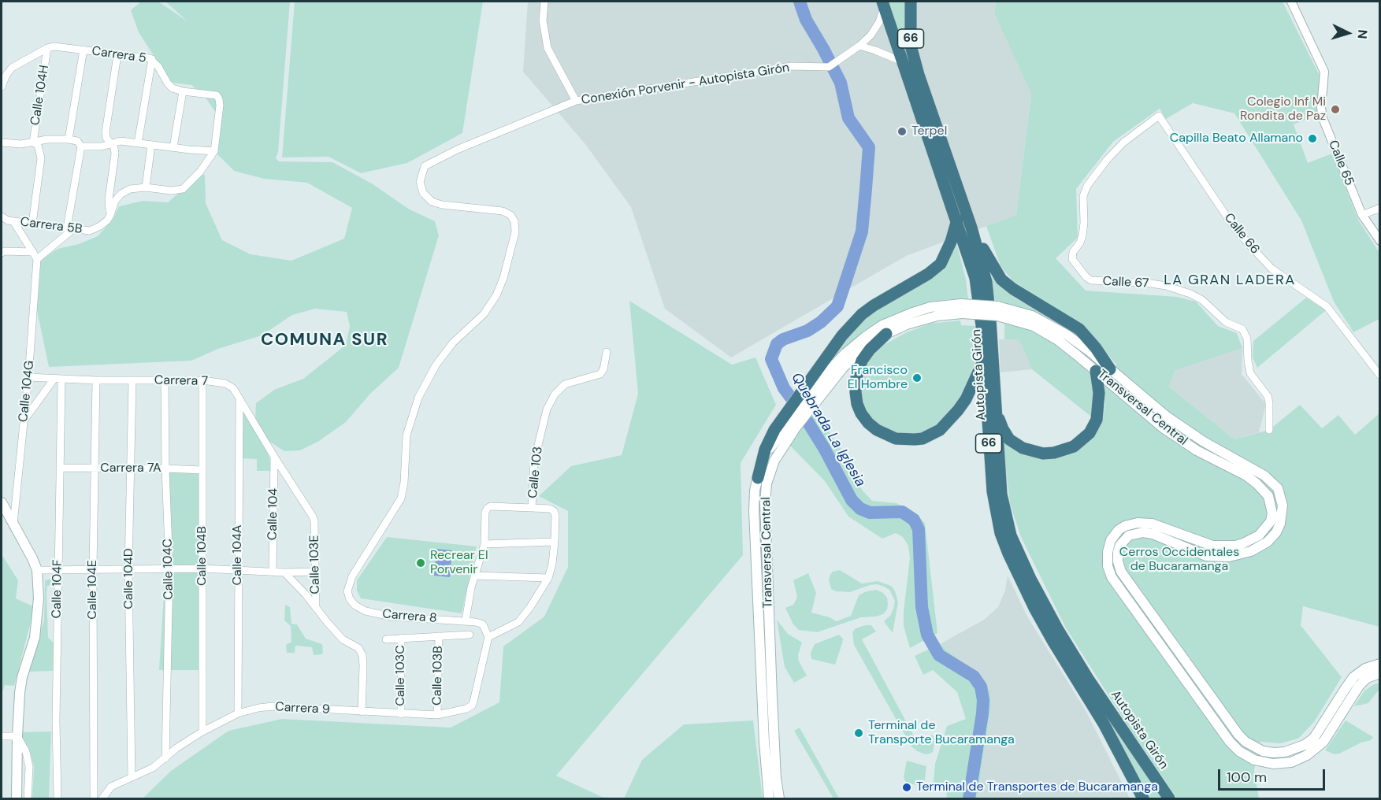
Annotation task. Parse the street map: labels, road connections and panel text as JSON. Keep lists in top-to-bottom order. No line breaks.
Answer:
{"streets":{"highway":["66","Autopista Girón"],"main road":["Transversal Central"],"street":["Carrera 5","Conexión Porvenir - Autopista Girón","Calle 104H","Calle 65","Carrera 5B","Calle 66","Calle 67","Carrera 7","Calle 104G","Carrera 7A","Calle 103","Calle 104","Calle 104A","Calle 104B","Calle 103E","Calle 104C","Calle 104D","Calle 104F","Calle 104E","Carrera 8","Calle 103C","Calle 103B","Carrera 9"]},"crossings":[["Carrera 5","Calle 104H"],["Carrera 5","Carrera 5B"],["Conexión Porvenir - Autopista Girón","Autopista Girón"],["Conexión Porvenir - Autopista Girón","Carrera 8"],["Calle 104H","Carrera 5B"],["Calle 66","Calle 67"],["Carrera 7","Calle 104G"],["Carrera 7","Calle 104"],["Carrera 7","Calle 104A"],["Carrera 7","Calle 104B"],["Carrera 7","Calle 103E"],["Carrera 7","Calle 104C"],["Carrera 7","Calle 104D"],["Carrera 7","Calle 104F"],["Carrera 7","Calle 104E"],["Carrera 7A","Calle 104B"],["Carrera 7A","Calle 104C"],["Carrera 7A","Calle 104D"],["Carrera 7A","Calle 104F"],["Carrera 7A","Calle 104E"],["Calle 103","Carrera 8"],["Calle 103","Carrera 9"],["Calle 104A","Carrera 9"],["Calle 104B","Carrera 9"],["Calle 104C","Carrera 9"],["Calle 104D","Carrera 9"],["Carrera 8","Carrera 9"],["Calle 103C","Calle 103B"],["Calle 103C","Carrera 9"],["Calle 103B","Carrera 9"]],"districts":["LA GRAN LADERA","COMUNA SUR"],"water":["Quebrada La Iglesia"],"parks":["Cerros Occidentales de Bucaramanga"],"places":["Colegio Inf Mi Rondita de Paz","Terpel","Capilla Beato Allamano","Francisco El Hombre","Recrear El Porvenir","Terminal de Transporte Bucaramanga","Terminal de Transportes de Bucaramanga"],"scale_bar":"100 m","north":"right"}
